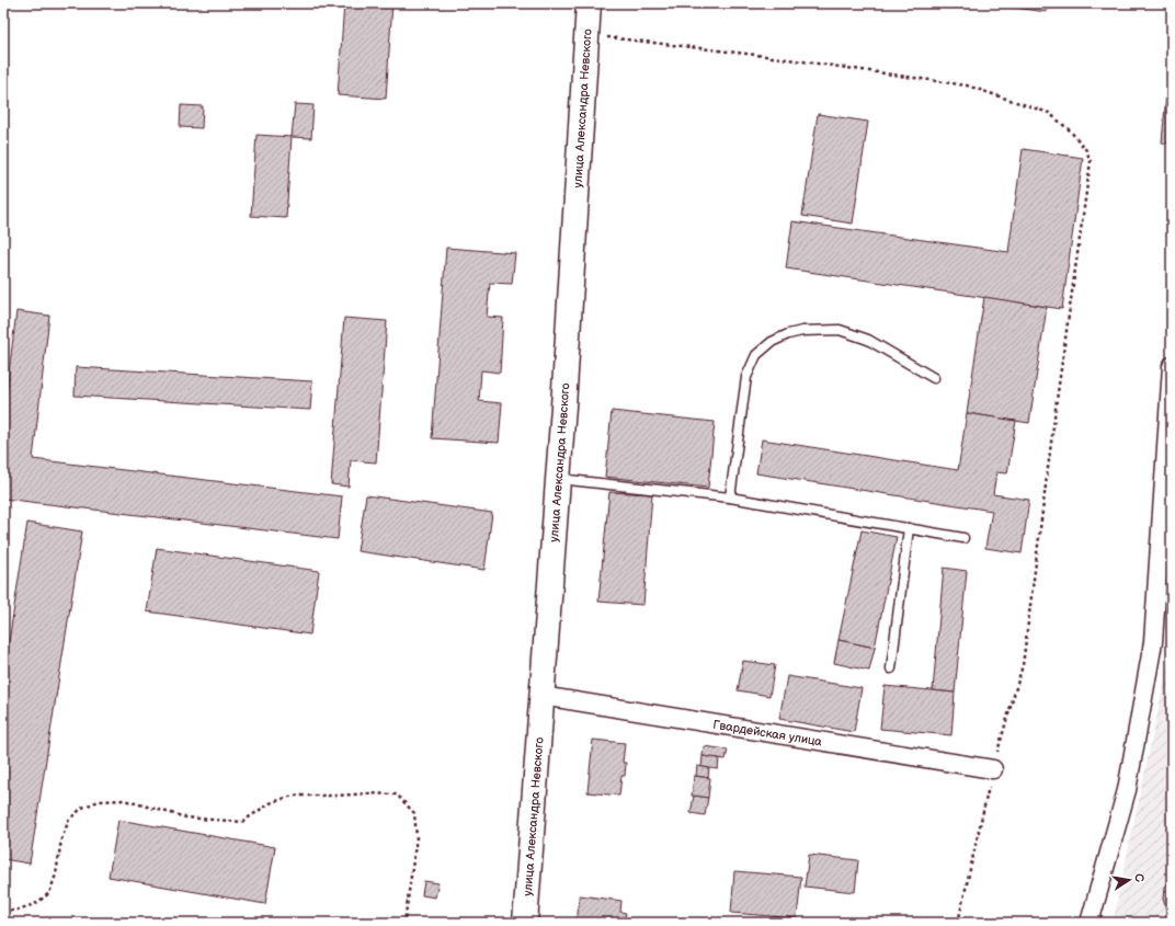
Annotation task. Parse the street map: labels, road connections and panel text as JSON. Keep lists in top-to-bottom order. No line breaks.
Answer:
{"streets":{"main road":["улица Александра Невского"],"street":["Гвардейская улица"]},"crossings":[["улица Александра Невского","Гвардейская улица"]],"north":"right"}
